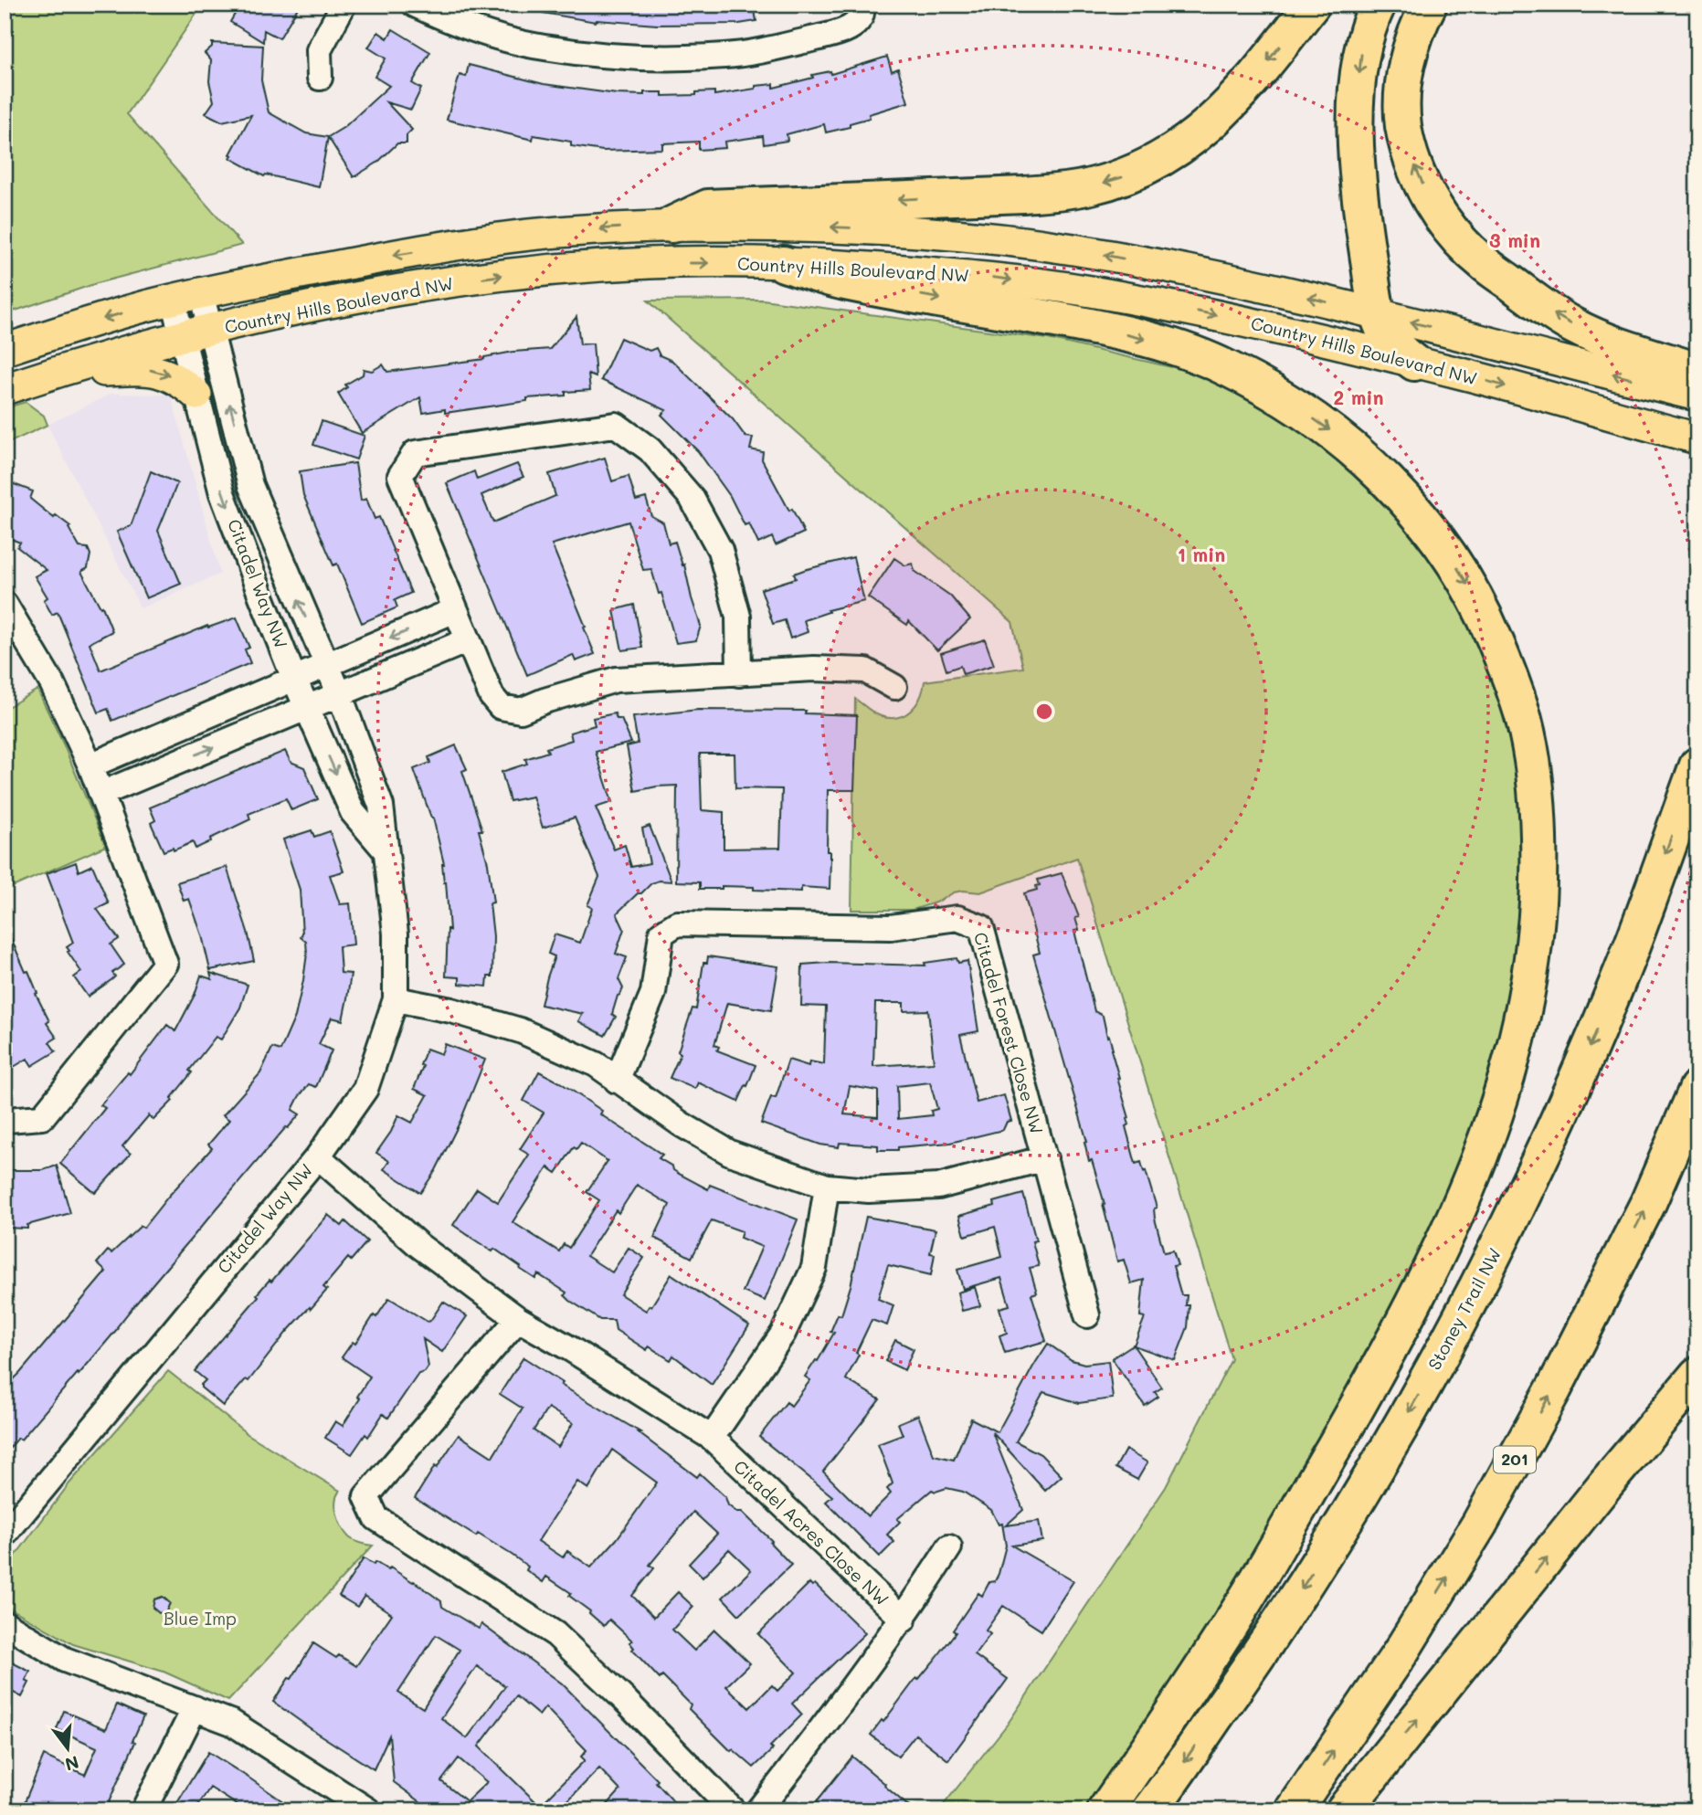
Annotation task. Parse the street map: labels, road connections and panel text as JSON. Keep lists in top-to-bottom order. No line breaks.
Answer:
{"streets":{"highway":["Stoney Trail NW","201"],"main road":["Country Hills Boulevard NW"],"street":["Citadel Way NW","Citadel Forest Close NW","Citadel Acres Close NW"]},"crossings":[["Country Hills Boulevard NW","Citadel Way NW"],["Citadel Way NW","Citadel Forest Close NW"],["Citadel Way NW","Citadel Acres Close NW"]],"parks":["Blue Imp"],"north":"bottom","rings":["3 min","2 min","1 min"]}
